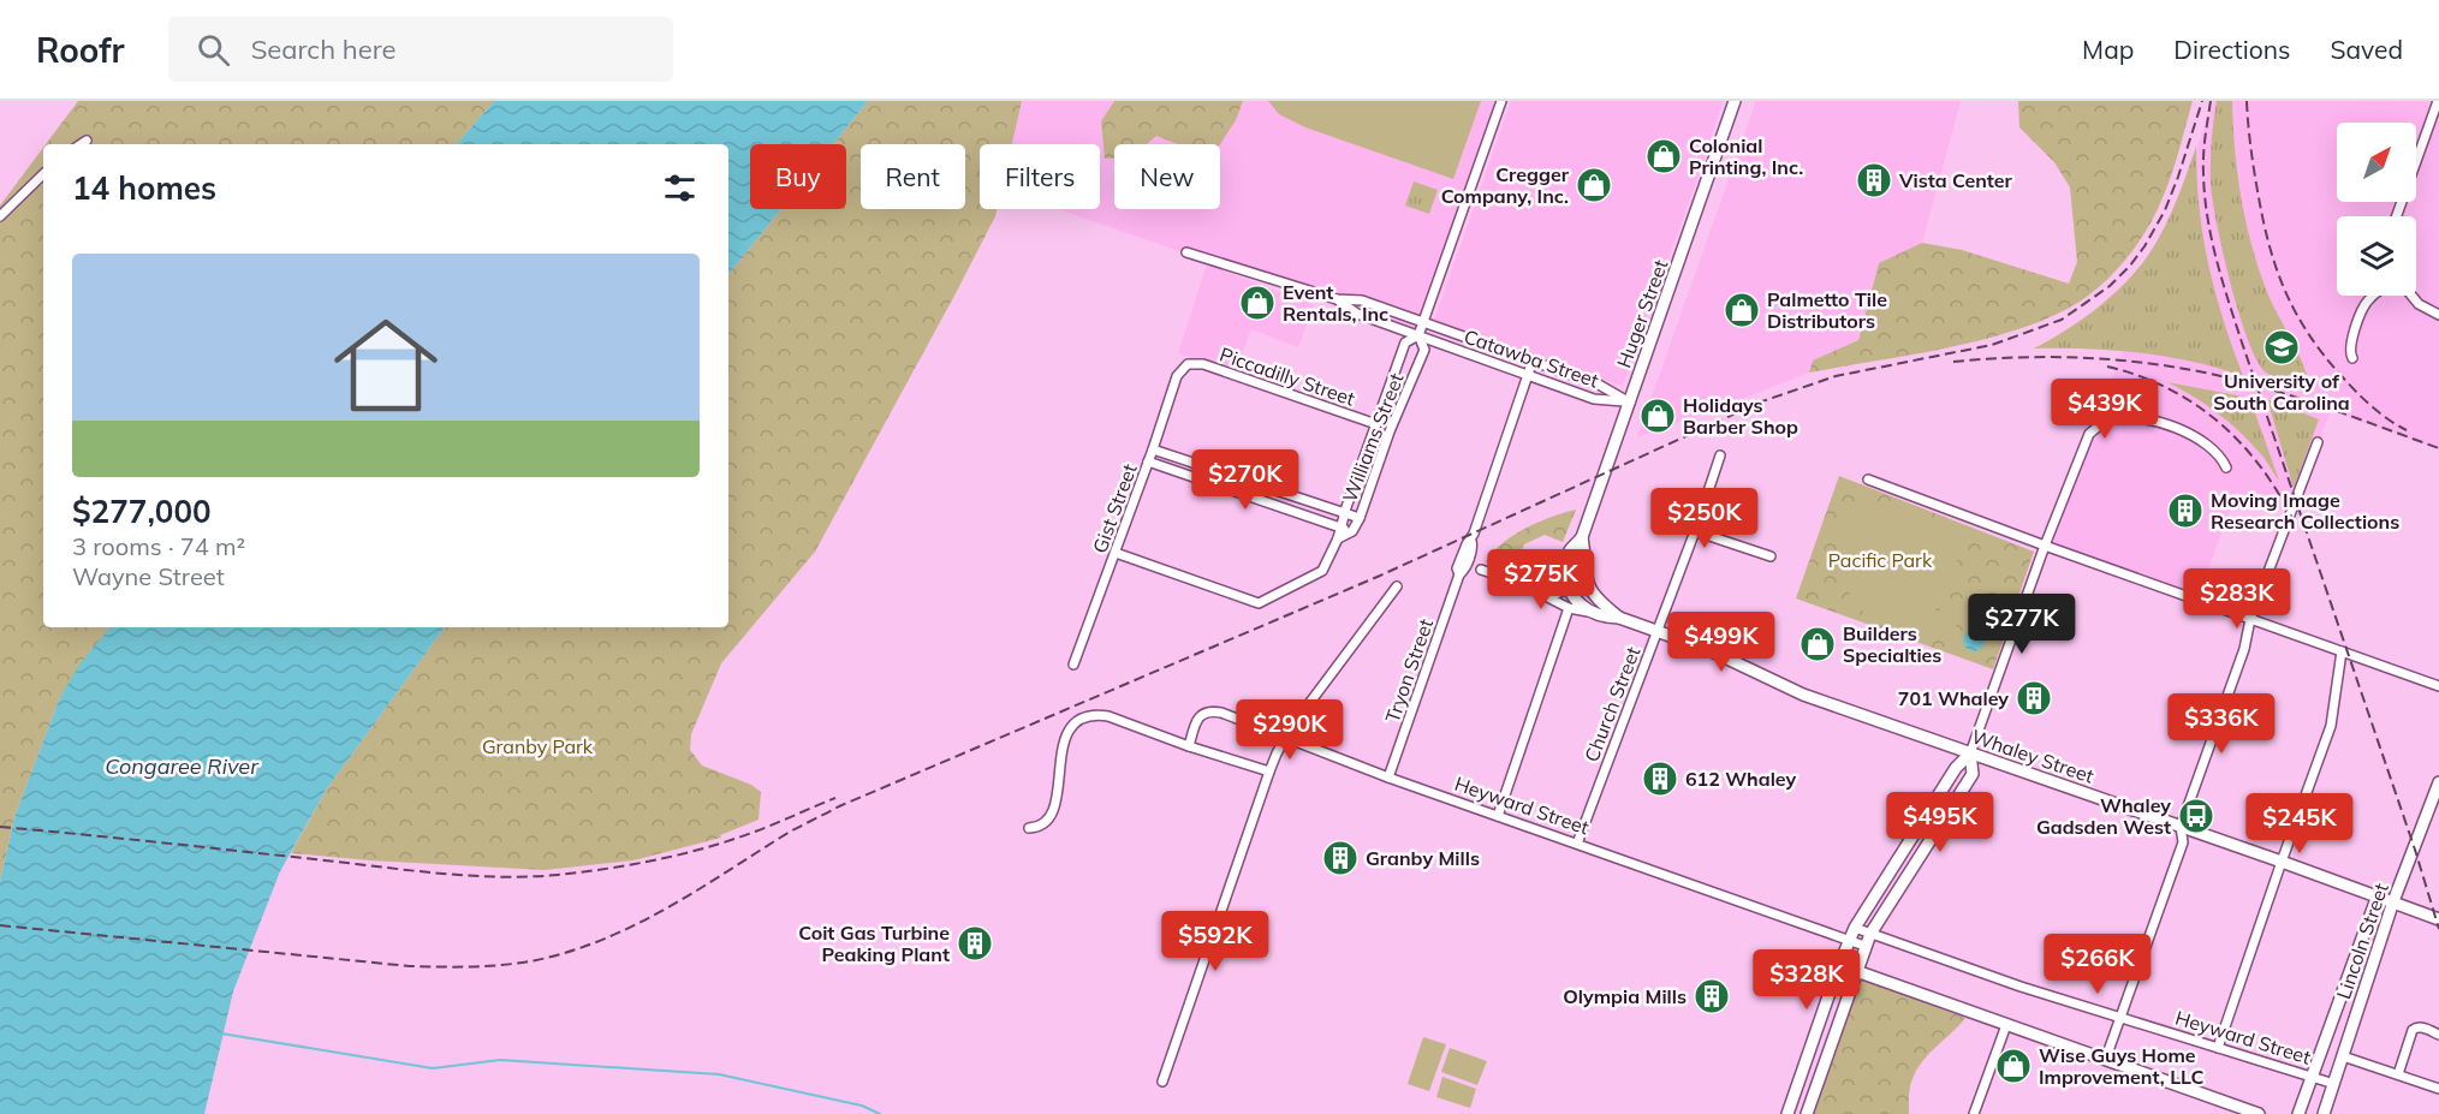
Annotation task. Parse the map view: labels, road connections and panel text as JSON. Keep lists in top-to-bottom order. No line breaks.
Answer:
{"streets":{"main road":["Huger Street","Whaley Street","Lincoln Street"],"street":["Catawba Street","Piccadilly Street","Williams Street","Gist Street","Tryon Street","Church Street","Heyward Street"]},"crossings":[["Huger Street","Catawba Street"],["Huger Street","Whaley Street"],["Catawba Street","Williams Street"],["Catawba Street","Tryon Street"],["Piccadilly Street","Williams Street"],["Piccadilly Street","Gist Street"],["Tryon Street","Heyward Street"],["Church Street","Whaley Street"],["Church Street","Heyward Street"],["Whaley Street","Lincoln Street"],["Heyward Street","Lincoln Street"]],"water":["Congaree River"],"parks":["Pacific Park","Granby Park"],"places":{"shop":["Colonial Printing, Inc.","Cregger Company, Inc.","Event Rentals, Inc","Palmetto Tile Distributors","Holidays Barber Shop","Builders Specialties","Wise Guys Home Improvement, LLC"],"building":["Vista Center","Moving Image Research Collections","701 Whaley","612 Whaley","Granby Mills","Coit Gas Turbine Peaking Plant","Olympia Mills"],"school or university":["University of South Carolina"],"bus stop":["Whaley Gadsden West"]},"north":"top right","page":{"header":"Roofr","search":"Search here","nav":["Map","Directions","Saved"],"chip":["Buy","Rent","Filters","New"],"heading":"14 homes","list":[{"name":"$277,000","note":"3 rooms · 74 m² · Wayne Street"}],"price":["$439K","$270K","$250K","$275K","$283K","$277K","$499K","$336K","$290K","$495K","$245K","$592K","$266K","$328K"]}}
